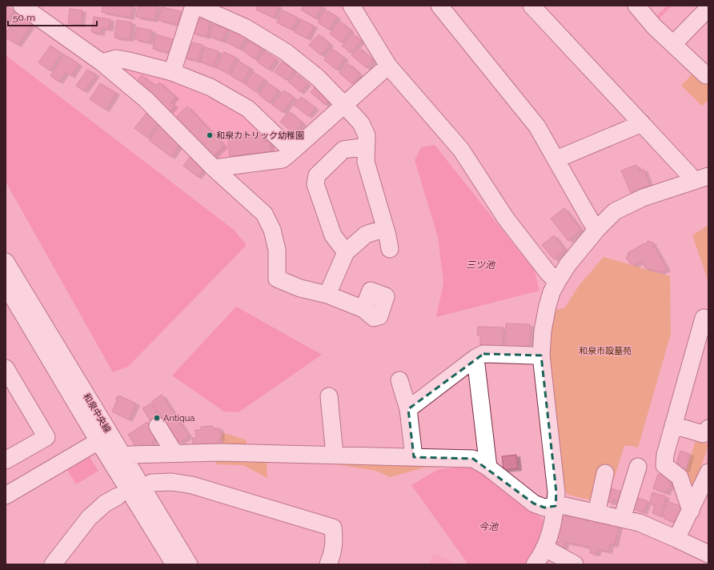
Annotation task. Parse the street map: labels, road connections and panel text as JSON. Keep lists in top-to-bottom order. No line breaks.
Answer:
{"streets":{"street":["和泉中央線"]},"water":["三ツ池","今池"],"parks":["和泉市設墓苑"],"places":["和泉カトリック幼稚園","Antiqua"],"scale_bar":"50 m"}
